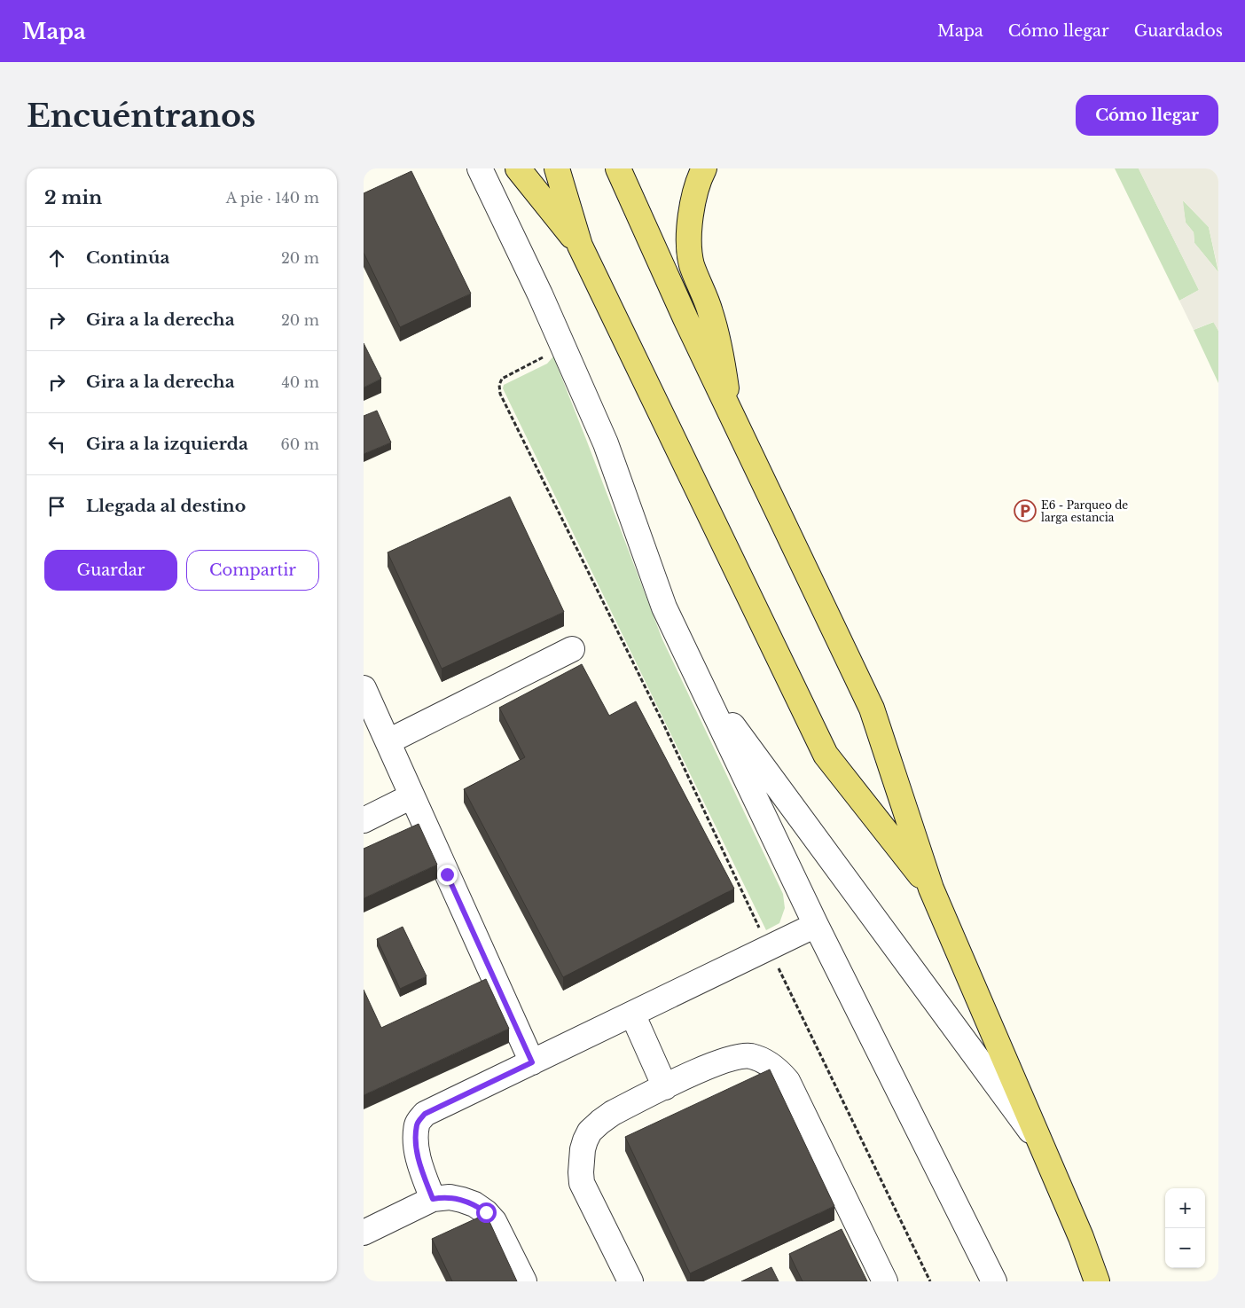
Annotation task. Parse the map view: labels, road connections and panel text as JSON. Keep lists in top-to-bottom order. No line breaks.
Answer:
{"places":{"parking":["E6 - Parqueo de larga estancia"]},"page":{"header":"Mapa","nav":["Mapa","Cómo llegar","Guardados"],"buttons":["Cómo llegar",["Guardar","Compartir"]],"title":"Encuéntranos","heading":["2 min","A pie · 140 m"],"list":[["Continúa","20 m"],["Gira a la derecha","20 m"],["Gira a la derecha","40 m"],["Gira a la izquierda","60 m"],"Llegada al destino"],"map_buttons":["+","−"]}}
